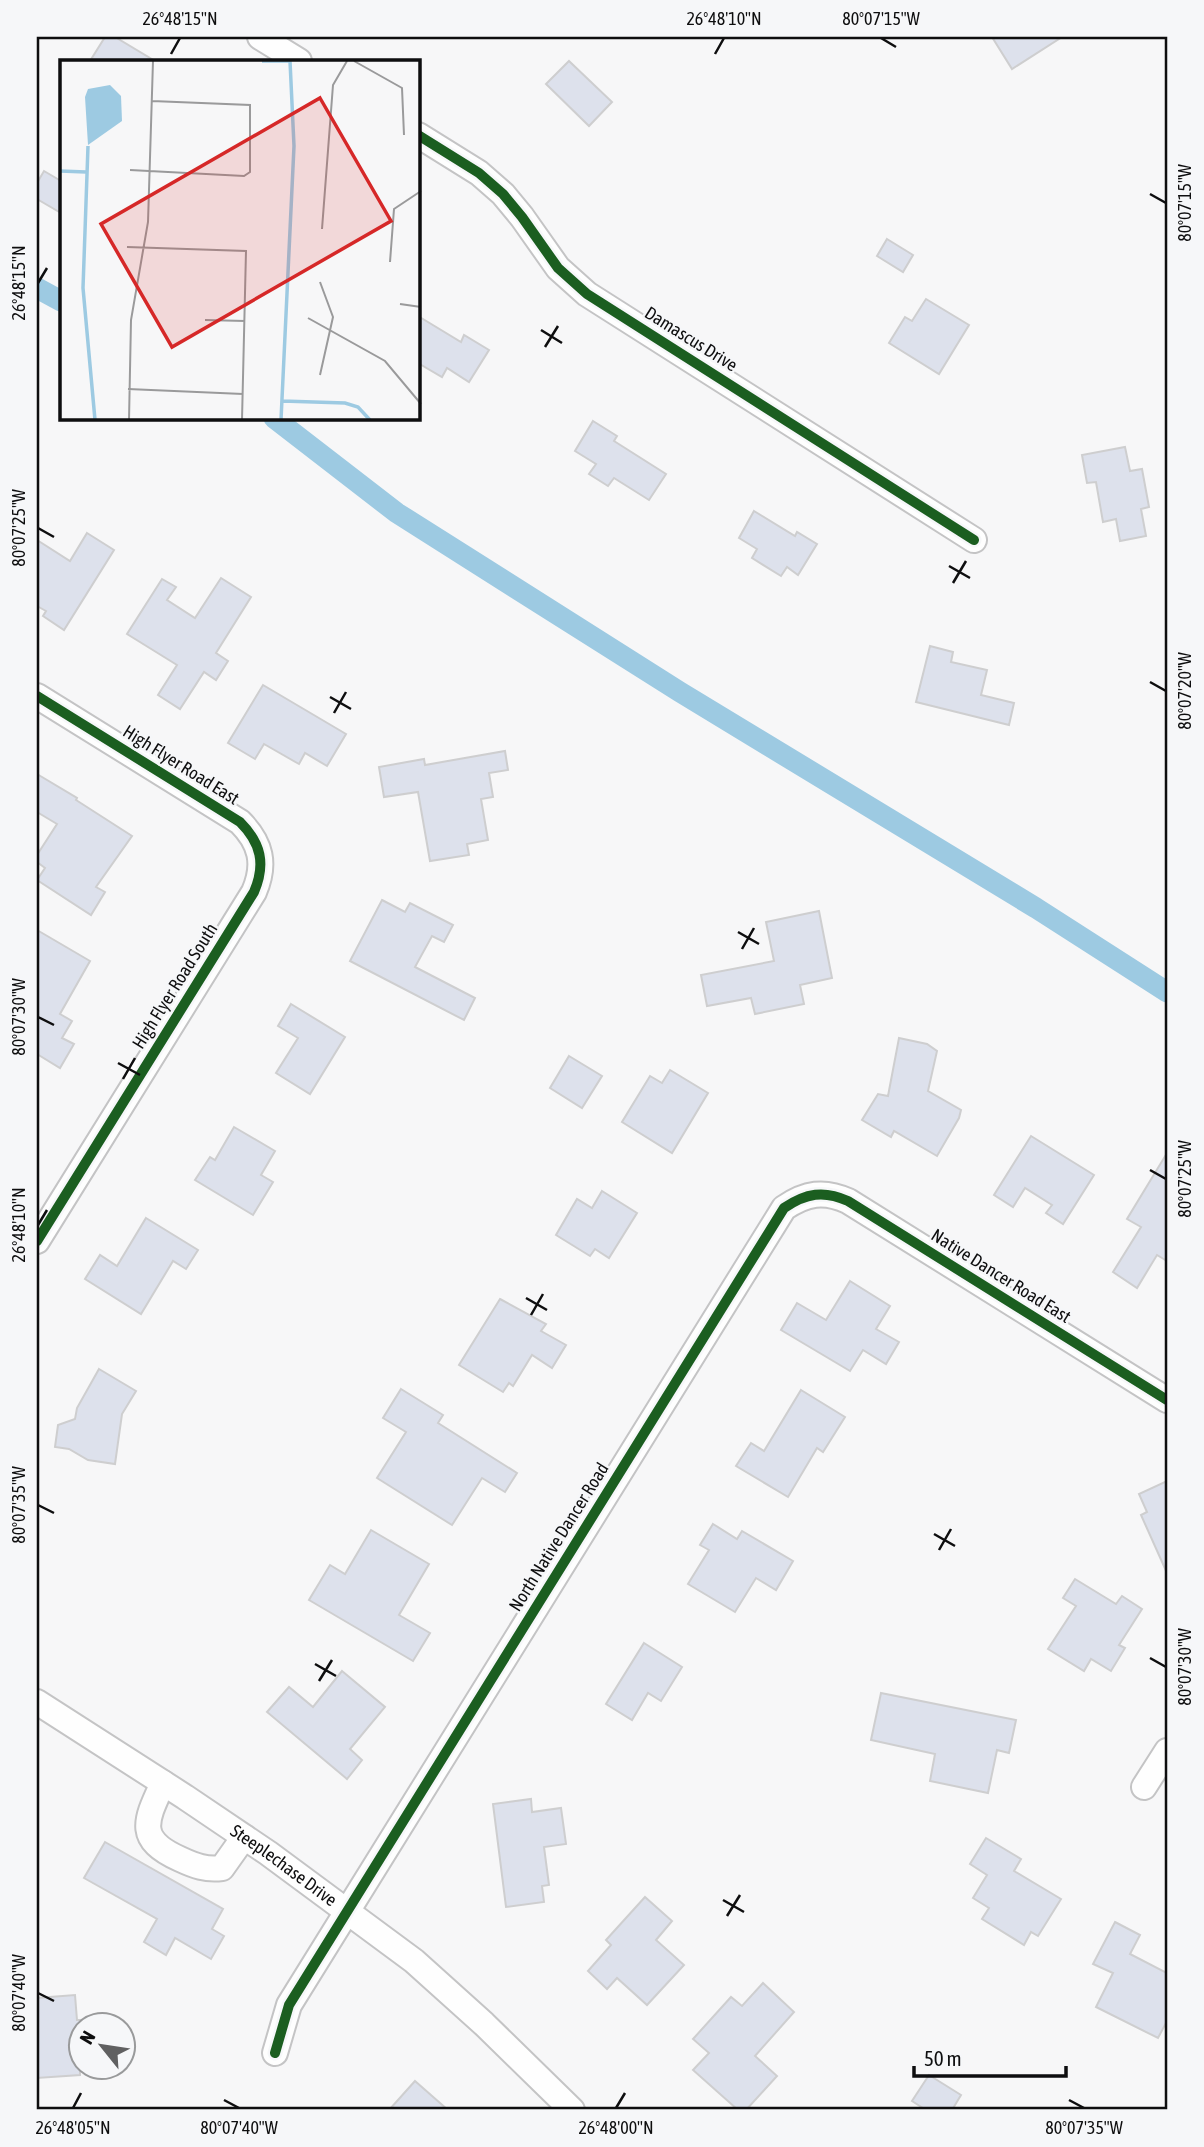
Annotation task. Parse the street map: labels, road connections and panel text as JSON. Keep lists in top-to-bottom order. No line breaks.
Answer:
{"streets":{"street":["Damascus Drive","High Flyer Road East","High Flyer Road South","Native Dancer Road East","North Native Dancer Road","Steeplechase Drive"]},"crossings":[["High Flyer Road East","High Flyer Road South"],["Native Dancer Road East","North Native Dancer Road"],["North Native Dancer Road","Steeplechase Drive"]],"scale_bar":"50 m","north":"top left","coordinates":["26°48'15\"N","26°48'10\"N","80°07'15\"W","80°07'25\"W","80°07'20\"W","80°07'30\"W","80°07'35\"W","80°07'40\"W","26°48'05\"N","26°48'00\"N"]}
